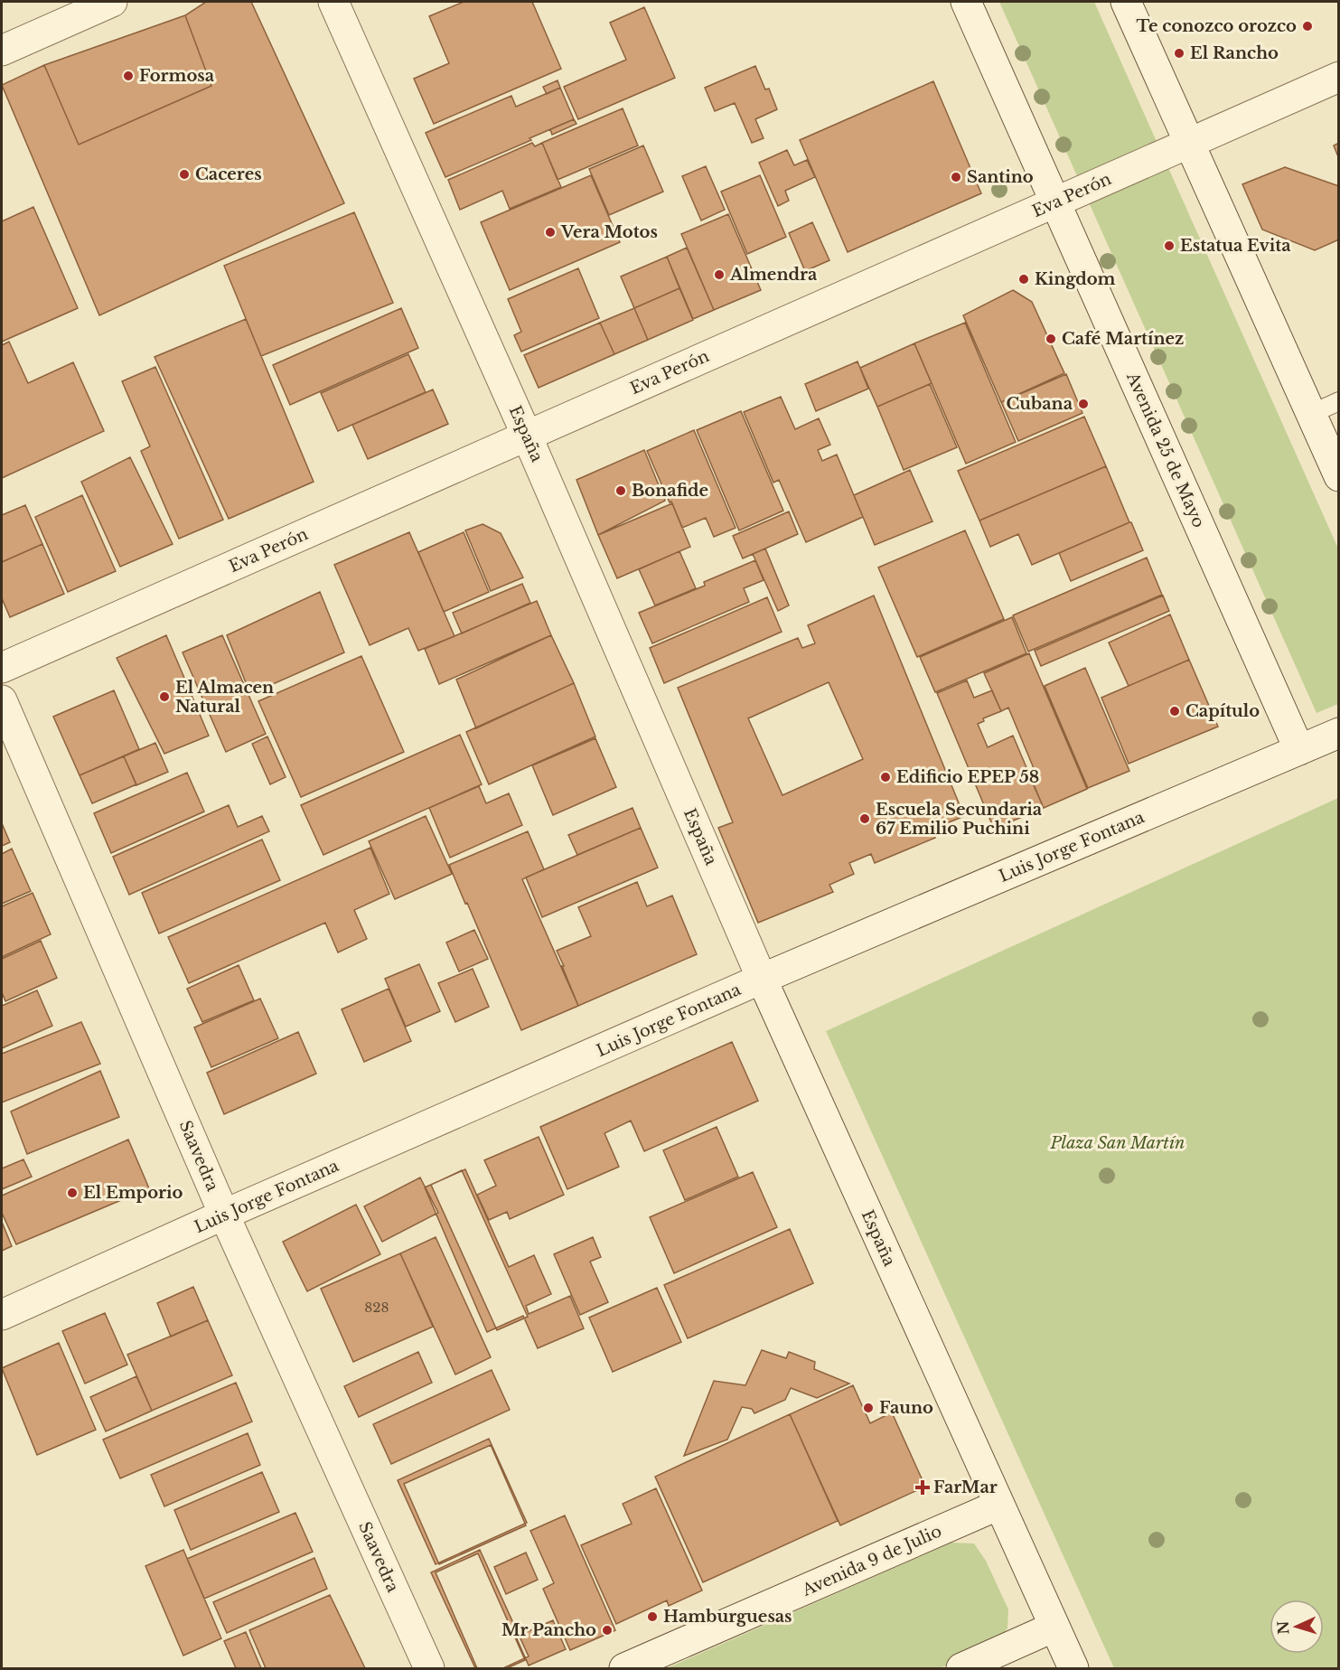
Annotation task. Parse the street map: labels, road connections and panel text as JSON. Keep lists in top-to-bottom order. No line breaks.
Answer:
{"streets":{"street":["Eva Perón","España","Avenida 25 de Mayo","Luis Jorge Fontana","Saavedra","Avenida 9 de Julio"]},"crossings":[["Eva Perón","España"],["Eva Perón","Avenida 25 de Mayo"],["España","Luis Jorge Fontana"],["España","Avenida 9 de Julio"],["Avenida 25 de Mayo","Luis Jorge Fontana"],["Luis Jorge Fontana","Saavedra"]],"parks":["Plaza San Martín"],"places":{"other":["Te conozco orozco","El Rancho","Formosa","Caceres","Santino","Vera Motos","Estatua Evita","Almendra","Kingdom","Café Martínez","Cubana","Bonafide","El Almacen Natural","Capítulo","Edificio EPEP 58","Escuela Secundaria 67 Emilio Puchini","El Emporio","Fauno","Hamburguesas","Mr Pancho"],"health":["FarMar"]},"house_numbers":["828"],"north":"left"}
